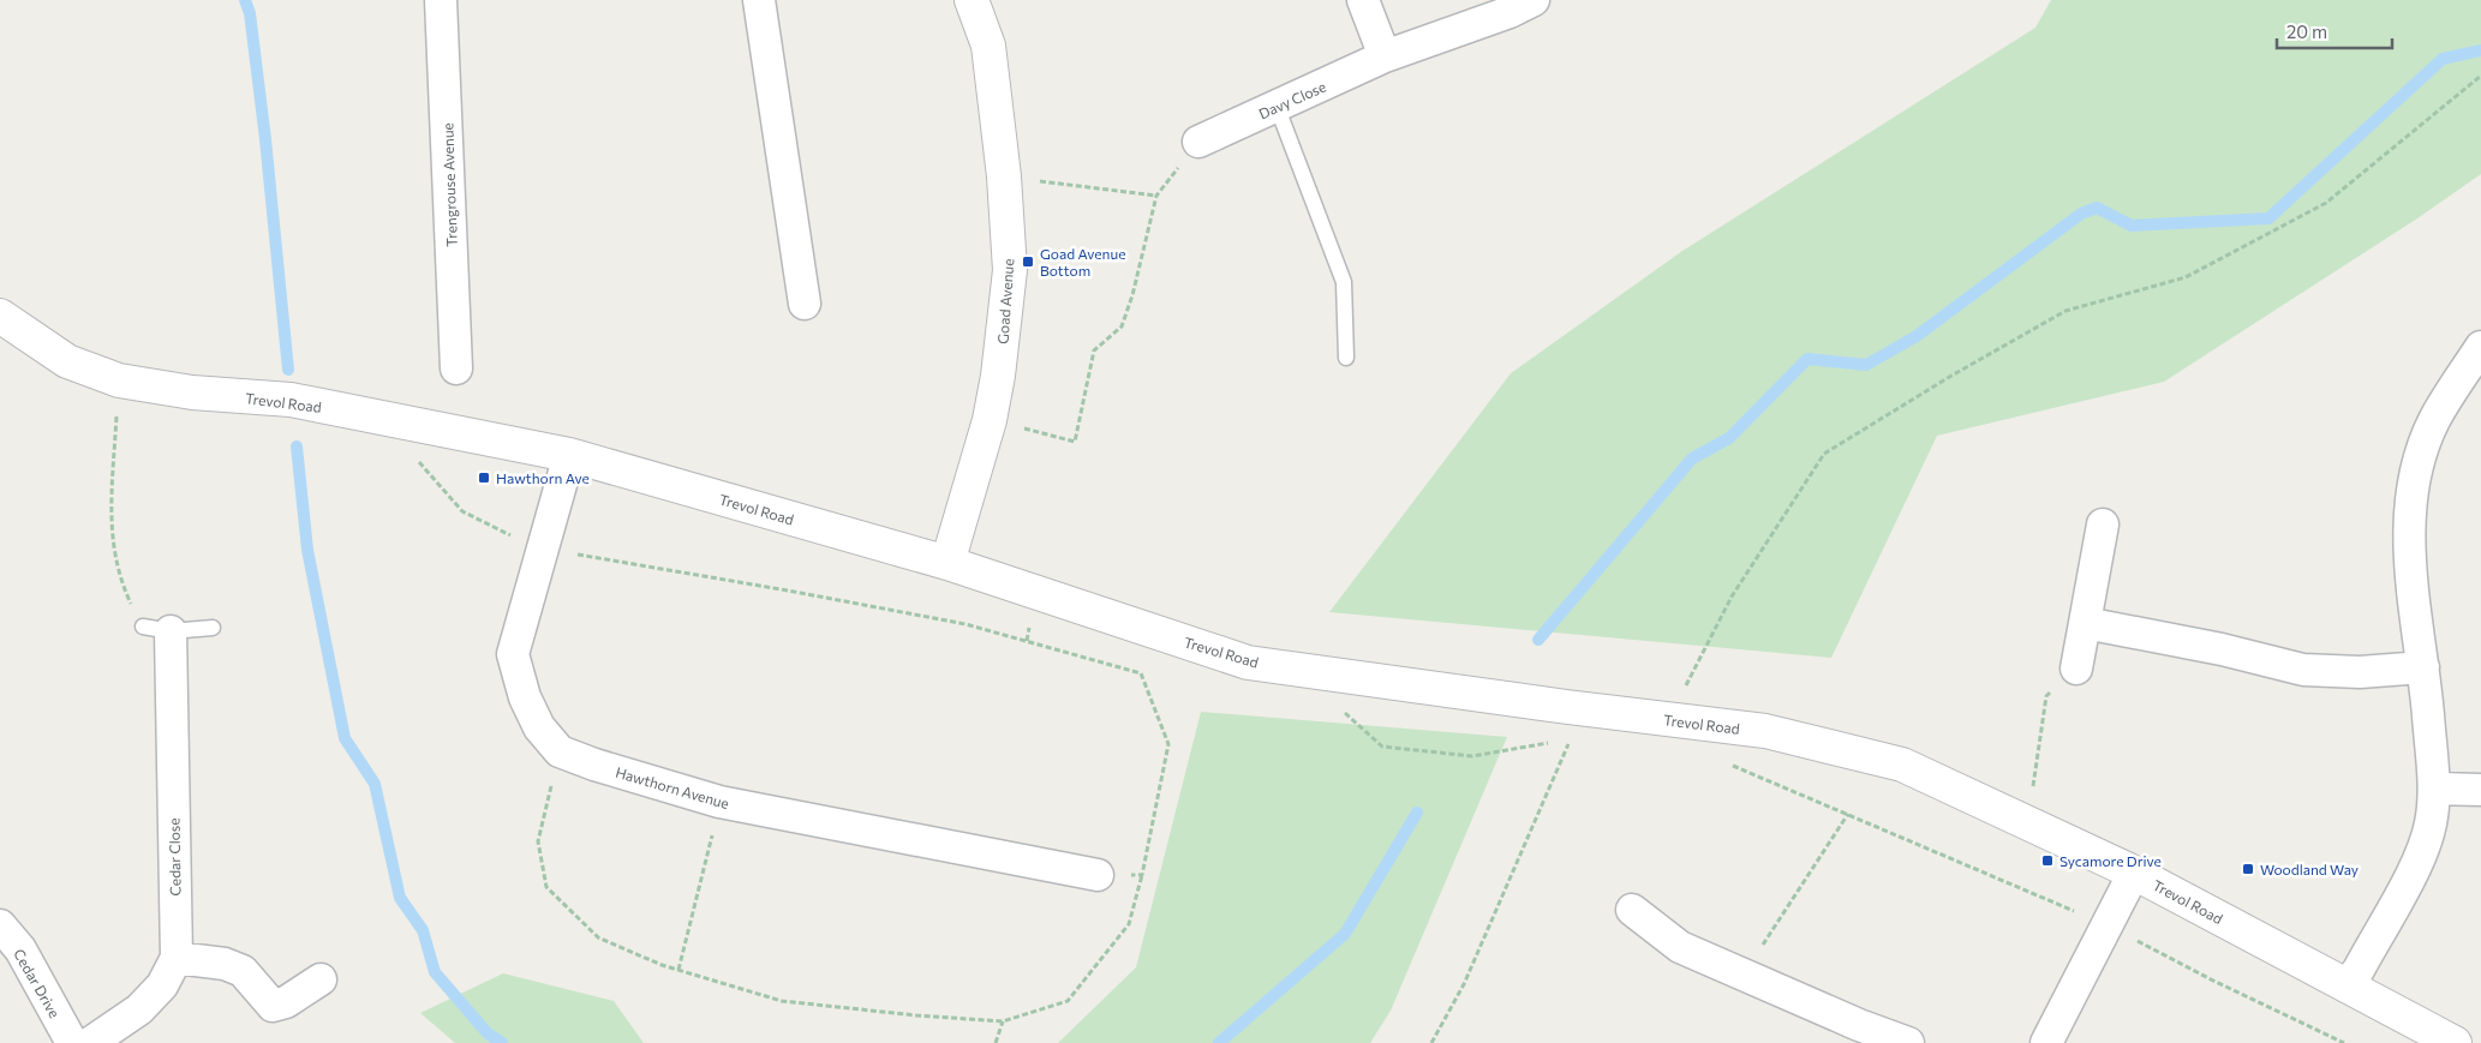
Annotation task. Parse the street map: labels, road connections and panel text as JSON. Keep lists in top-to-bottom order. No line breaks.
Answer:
{"streets":{"street":["Davy Close","Trengrouse Avenue","Goad Avenue","Trevol Road","Hawthorn Avenue","Cedar Close","Cedar Drive"]},"crossings":[["Goad Avenue","Trevol Road"],["Trevol Road","Hawthorn Avenue"]],"places":{"transit":["Goad Avenue Bottom","Hawthorn Ave","Sycamore Drive","Woodland Way"]},"scale_bar":"20 m"}
